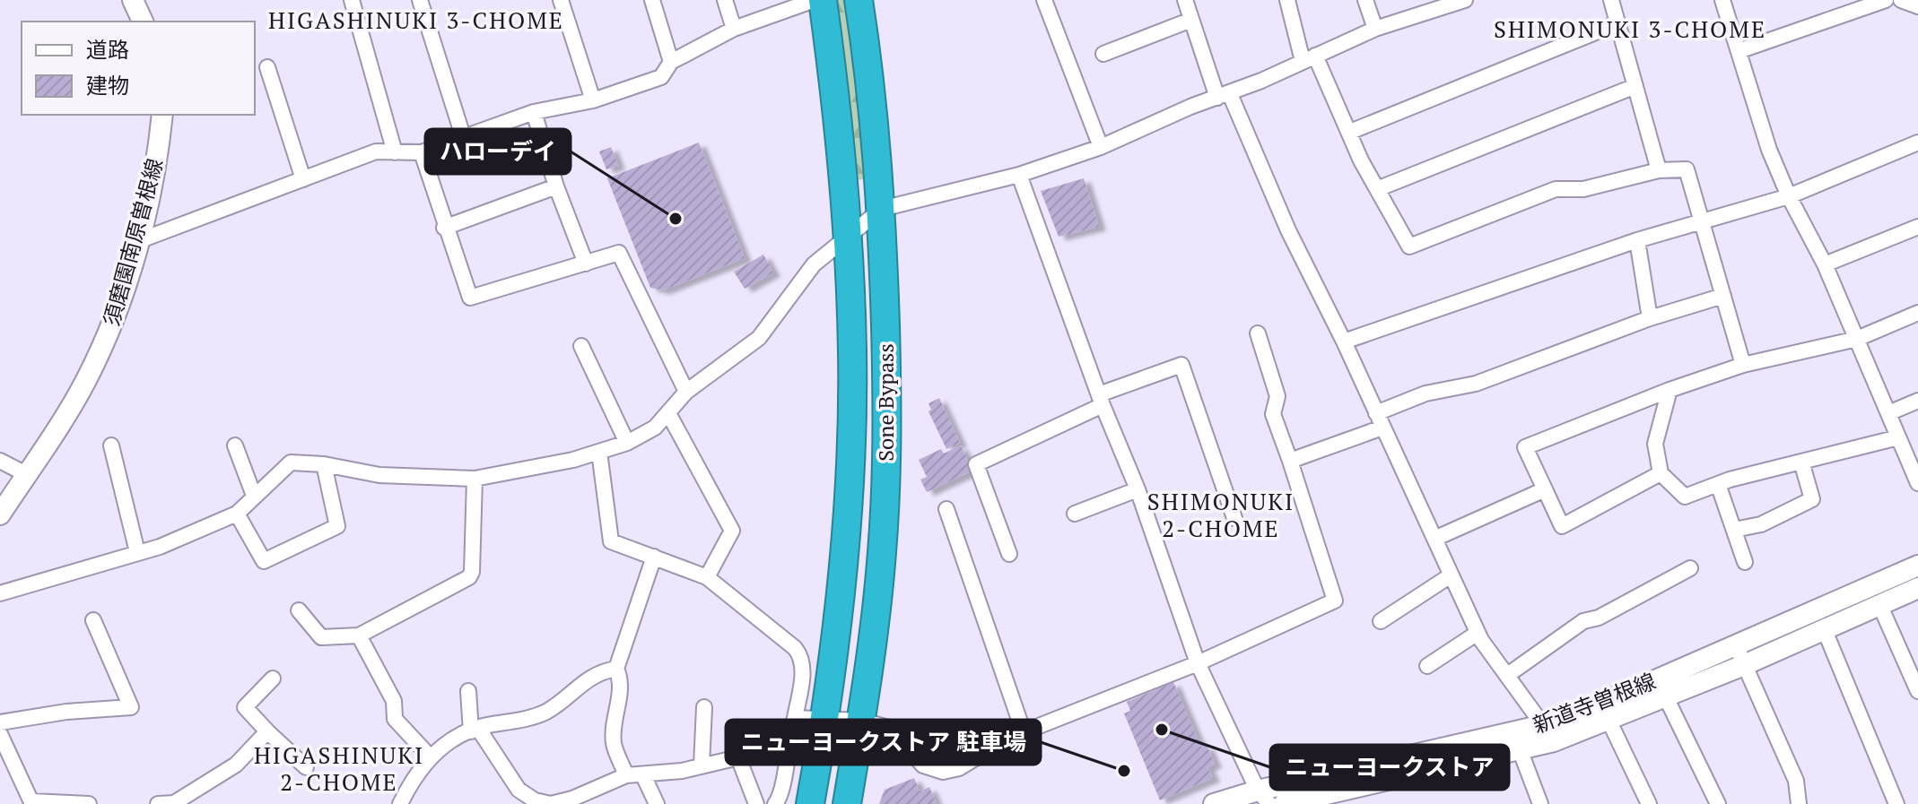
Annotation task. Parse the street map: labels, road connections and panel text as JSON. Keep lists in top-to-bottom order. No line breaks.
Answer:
{"streets":{"highway":["Sone Bypass"],"main road":["須磨園南原曽根線","新道寺曽根線"]},"districts":["HIGASHINUKI 3-CHOME","SHIMONUKI 3-CHOME","SHIMONUKI 2-CHOME","HIGASHINUKI 2-CHOME"],"places":["ハローデイ","ニューヨークストア","ニューヨークストア 駐車場"],"legend":["道路","建物"]}
